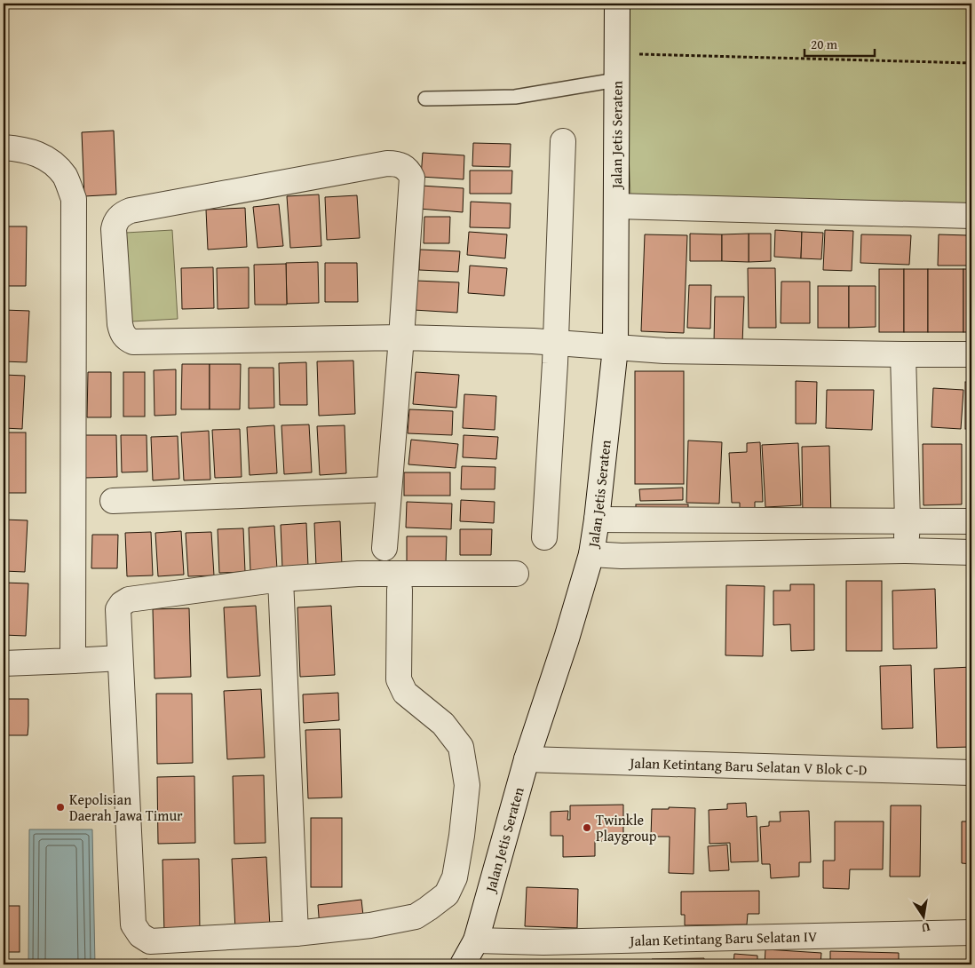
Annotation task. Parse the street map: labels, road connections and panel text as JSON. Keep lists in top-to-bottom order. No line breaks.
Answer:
{"streets":{"street":["Jalan Jetis Seraten","Jalan Ketintang Baru Selatan V Blok C-D","Jalan Ketintang Baru Selatan IV"]},"crossings":[["Jalan Jetis Seraten","Jalan Ketintang Baru Selatan V Blok C-D"],["Jalan Jetis Seraten","Jalan Ketintang Baru Selatan IV"]],"places":["Kepolisian Daerah Jawa Timur","Twinkle Playgroup"],"scale_bar":"20 m","north":"bottom"}
